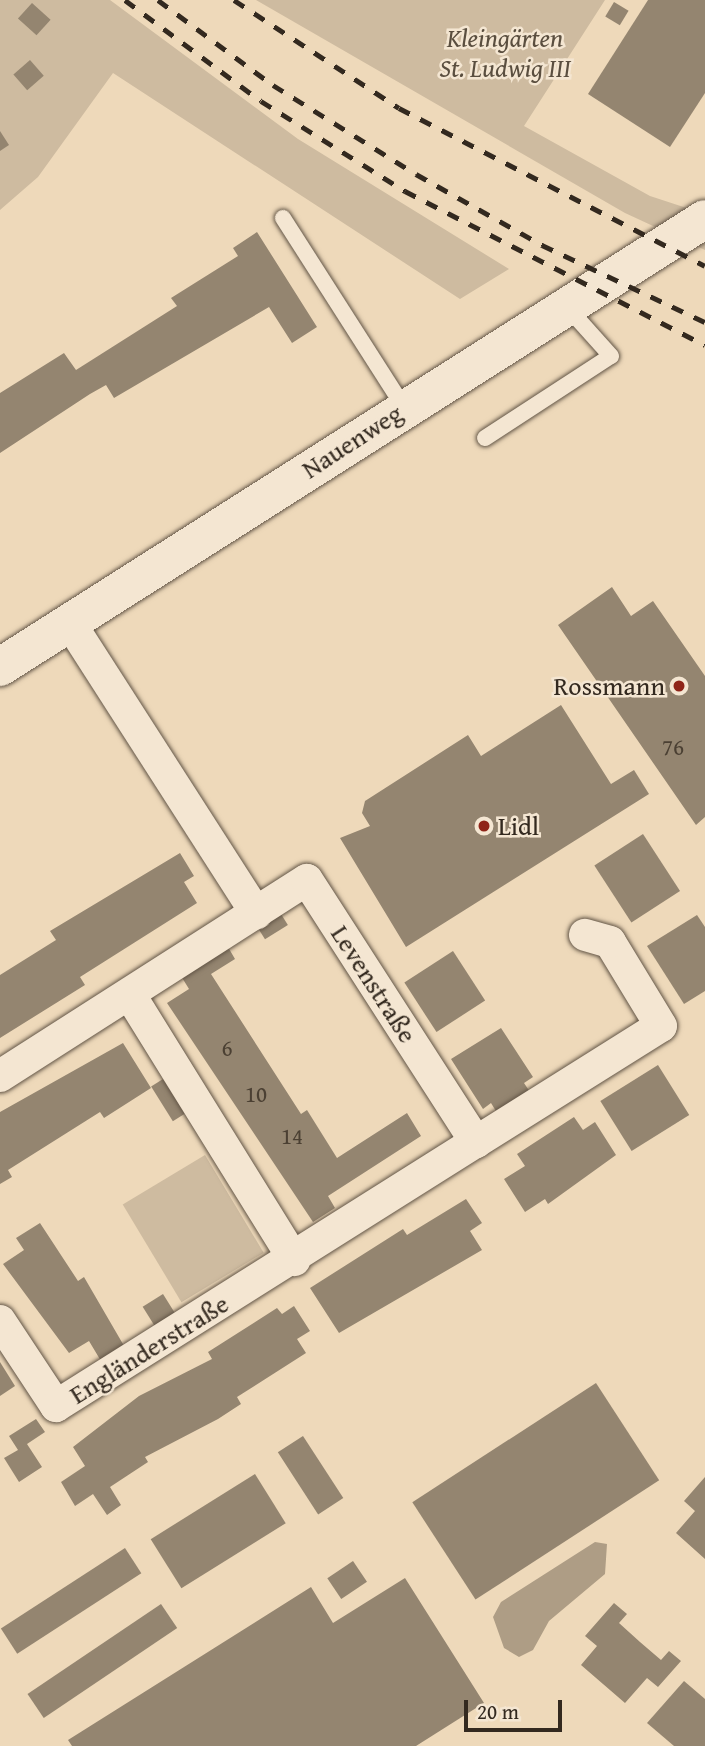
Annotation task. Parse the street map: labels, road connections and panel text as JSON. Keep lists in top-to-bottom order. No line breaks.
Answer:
{"streets":{"street":["Nauenweg","Levenstraße","Engländerstraße"]},"crossings":[["Levenstraße","Engländerstraße"]],"parks":["Kleingärten St. Ludwig III"],"places":["Rossmann","Lidl"],"house_numbers":["76","6","10","14"],"scale_bar":"20 m"}
